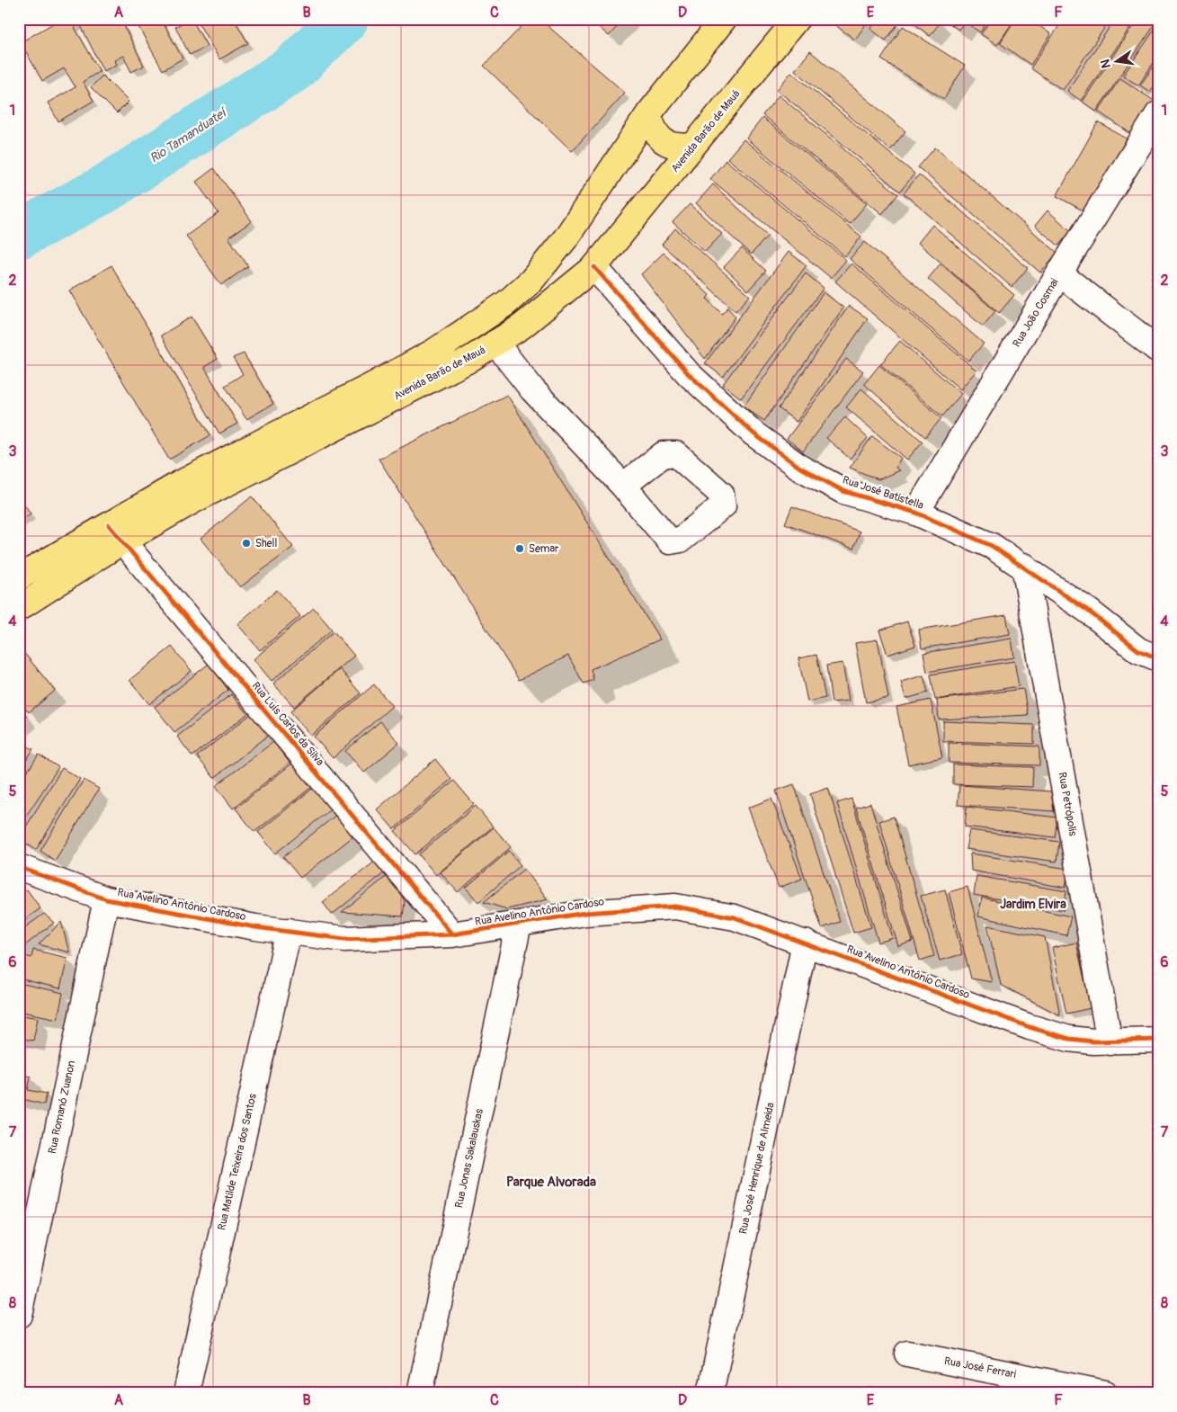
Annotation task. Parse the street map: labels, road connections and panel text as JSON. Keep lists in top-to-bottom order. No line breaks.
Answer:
{"streets":{"main road":["Avenida Barão de Mauá"],"street":["Rua João Cosmai","Rua José Batistella","Rua Luís Carlos da Silva","Rua Petrópolis","Rua Avelino Antônio Cardoso","Rua Romanó Zuanon","Rua Jonas Sakalauskas","Rua Matilde Teixeira dos Santos","Rua José Henrique de Almeida","Rua José Ferrari"]},"crossings":[["Avenida Barão de Mauá","Rua José Batistella"],["Avenida Barão de Mauá","Rua Luís Carlos da Silva"],["Rua João Cosmai","Rua José Batistella"],["Rua José Batistella","Rua Petrópolis"],["Rua Luís Carlos da Silva","Rua Avelino Antônio Cardoso"],["Rua Petrópolis","Rua Avelino Antônio Cardoso"],["Rua Avelino Antônio Cardoso","Rua Romanó Zuanon"],["Rua Avelino Antônio Cardoso","Rua Jonas Sakalauskas"],["Rua Avelino Antônio Cardoso","Rua Matilde Teixeira dos Santos"],["Rua Avelino Antônio Cardoso","Rua José Henrique de Almeida"]],"districts":["Jardim Elvira","Parque Alvorada"],"water":["Rio Tamanduateí"],"places":["Shell","Semar"],"north":"left","grid":{"columns":["A","B","C","D","E","F"],"rows":["1","2","3","4","5","6","7","8"]}}
